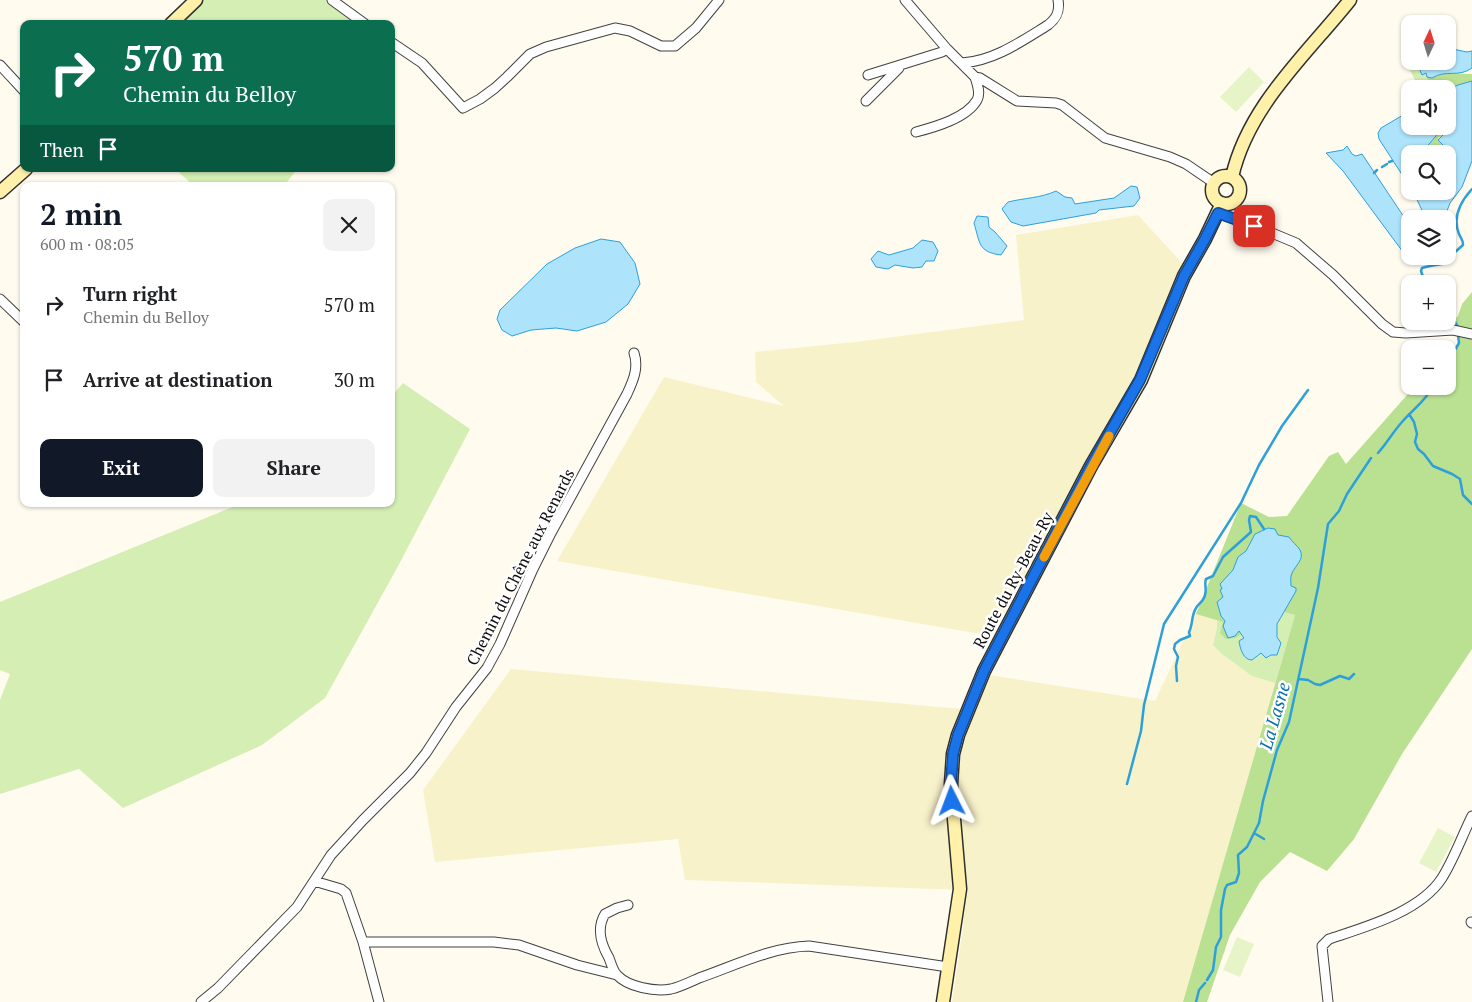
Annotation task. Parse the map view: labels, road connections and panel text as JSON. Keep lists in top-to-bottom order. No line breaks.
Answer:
{"streets":{"street":["Chemin du Chêne aux Renards","Route du Ry-Beau-Ry"]},"water":["La Lasne"],"north":"top","page":{"map_buttons":["+","−"],"turn":["570 m","Chemin du Belloy"],"then":"Then","heading":["2 min","600 m · 08:05"],"list":[{"name":"Turn right","note":"Chemin du Belloy","value":"570 m"},{"name":"Arrive at destination","value":"30 m"}],"buttons":["Exit","Share"]}}
